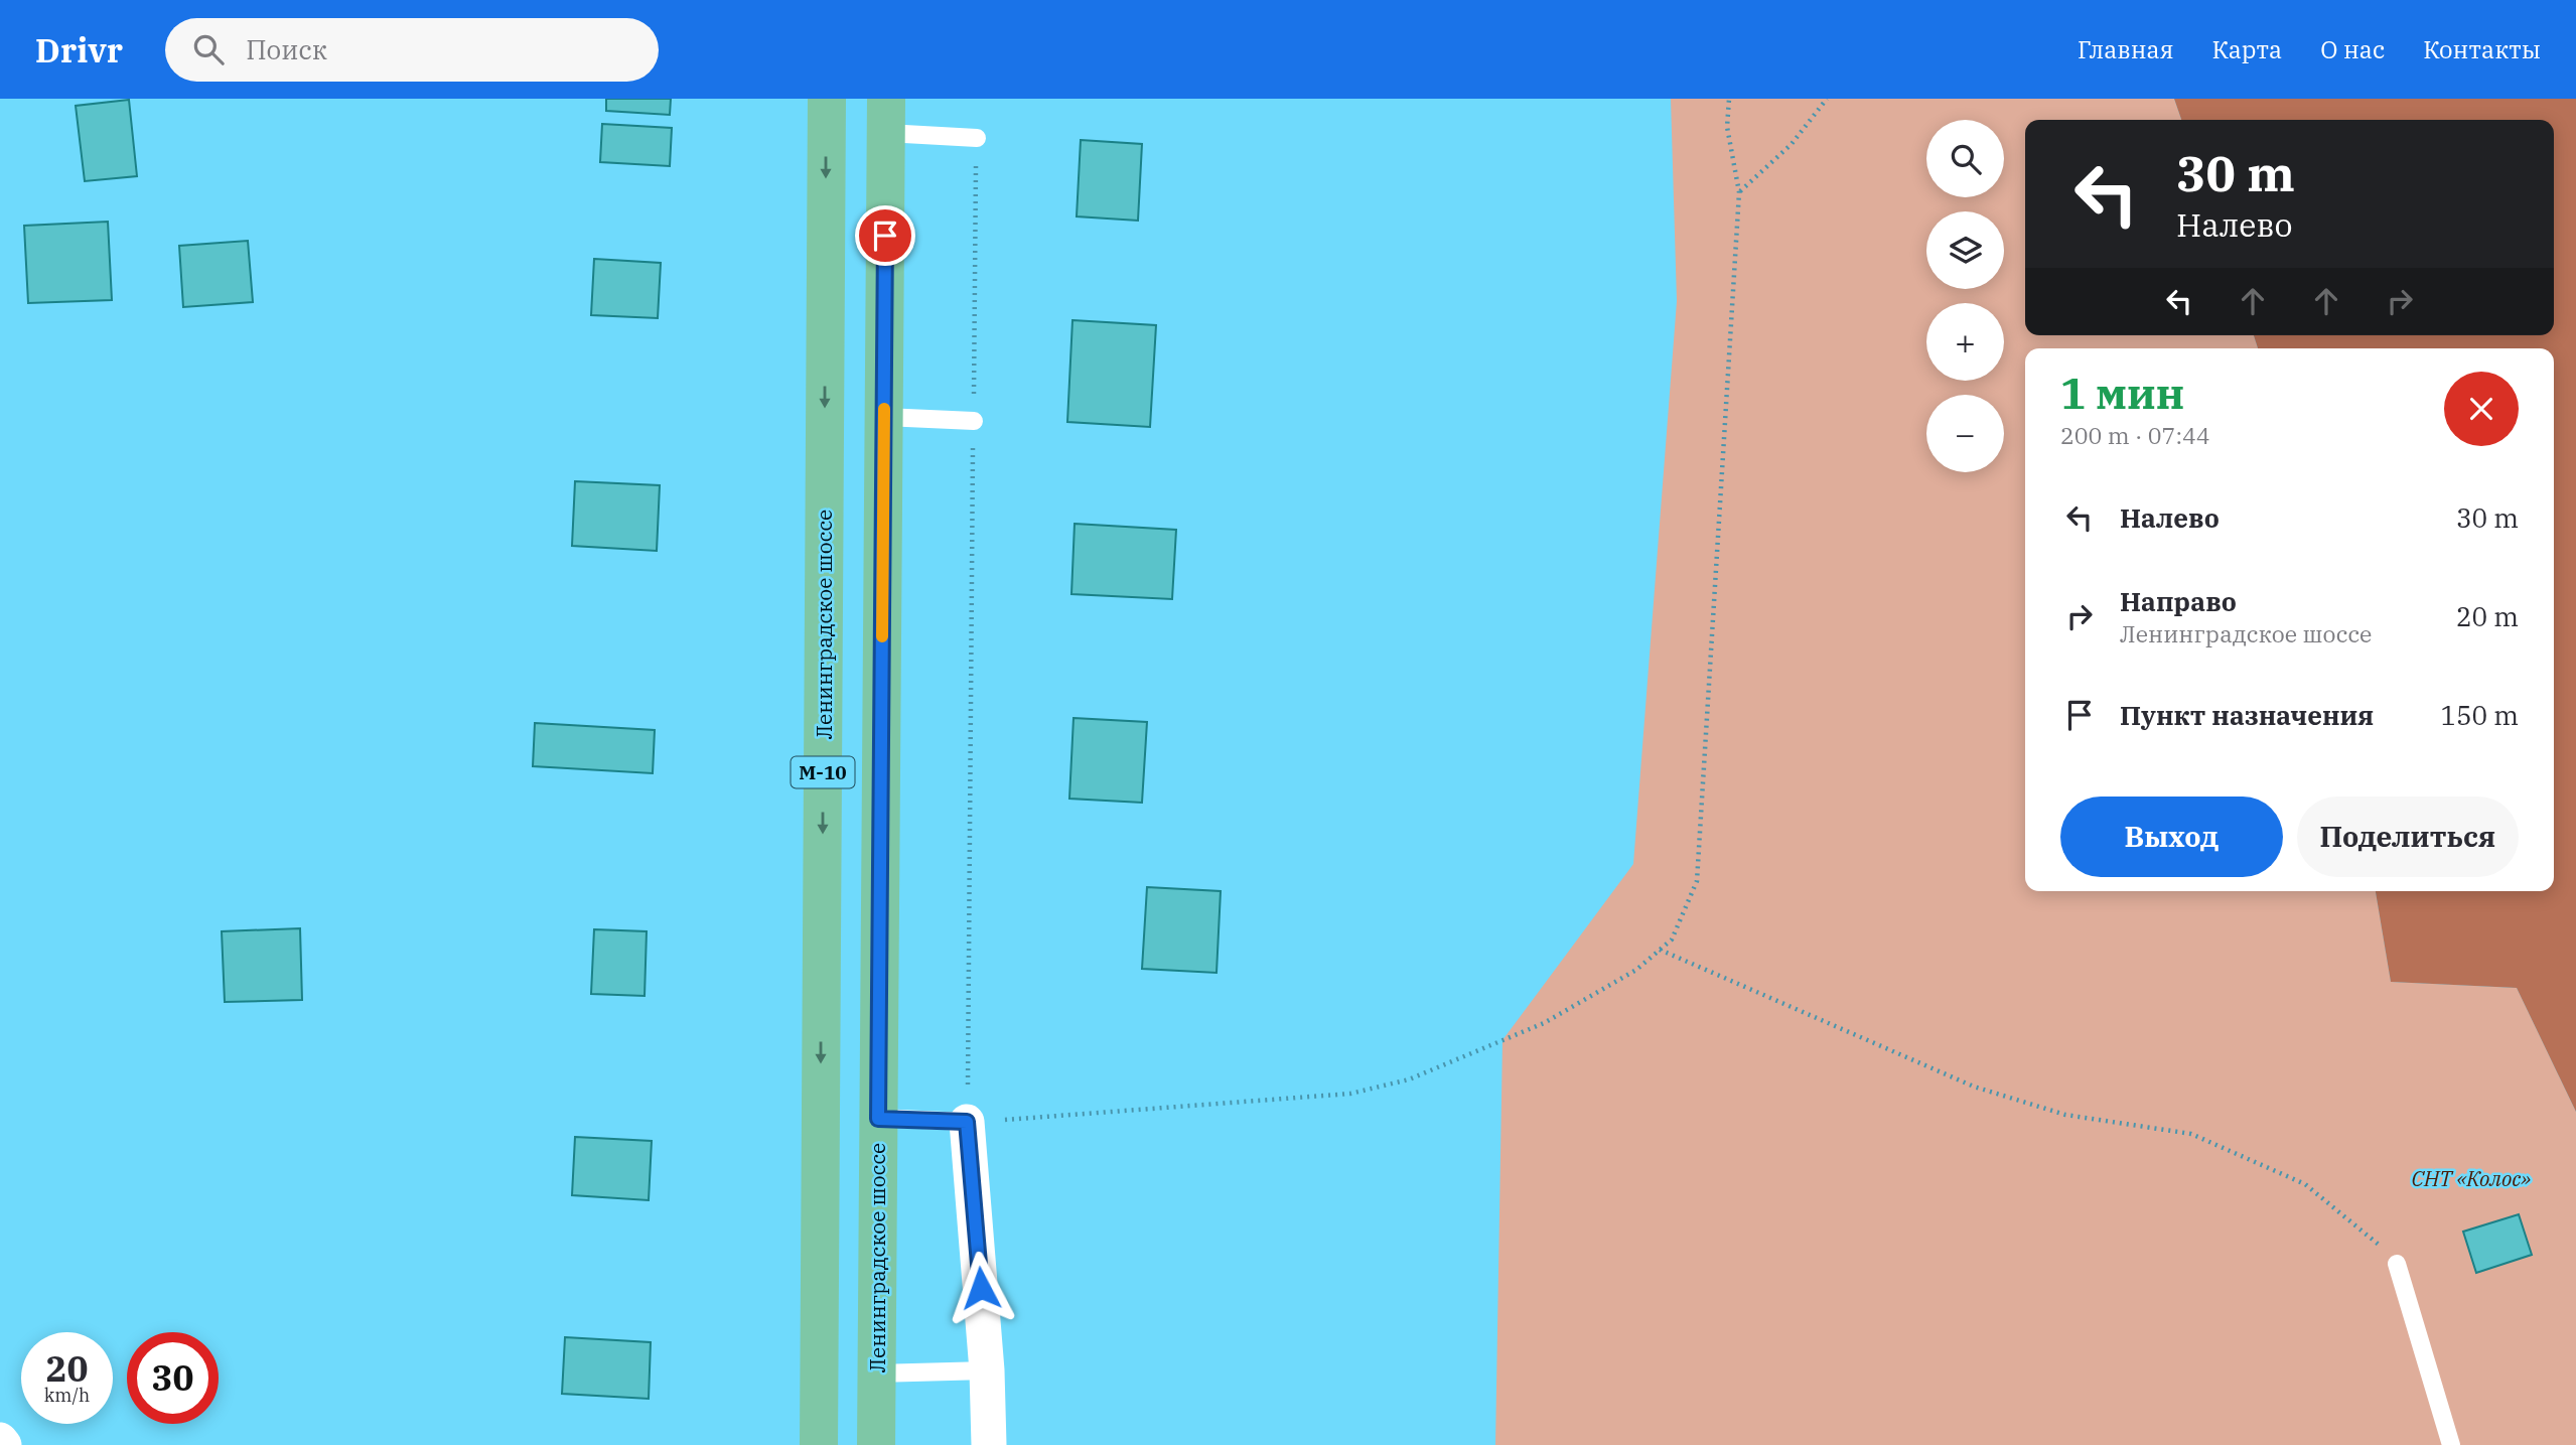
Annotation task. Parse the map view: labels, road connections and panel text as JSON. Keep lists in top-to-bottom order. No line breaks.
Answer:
{"streets":{"highway":["Ленинградское шоссе","М-10"]},"parks":["СНТ «Колос»"],"page":{"header":"Drivr","search":"Поиск","nav":["Главная","Карта","О нас","Контакты"],"map_buttons":["+","−"],"turn":["30 m","Налево"],"heading":["1 мин","200 m · 07:44"],"list":[{"name":"Налево","value":"30 m"},{"name":"Направо","note":"Ленинградское шоссе","value":"20 m"},{"name":"Пункт назначения","value":"150 m"}],"buttons":["Выход","Поделиться"],"speed":"20 km/h","limit":"30"}}
